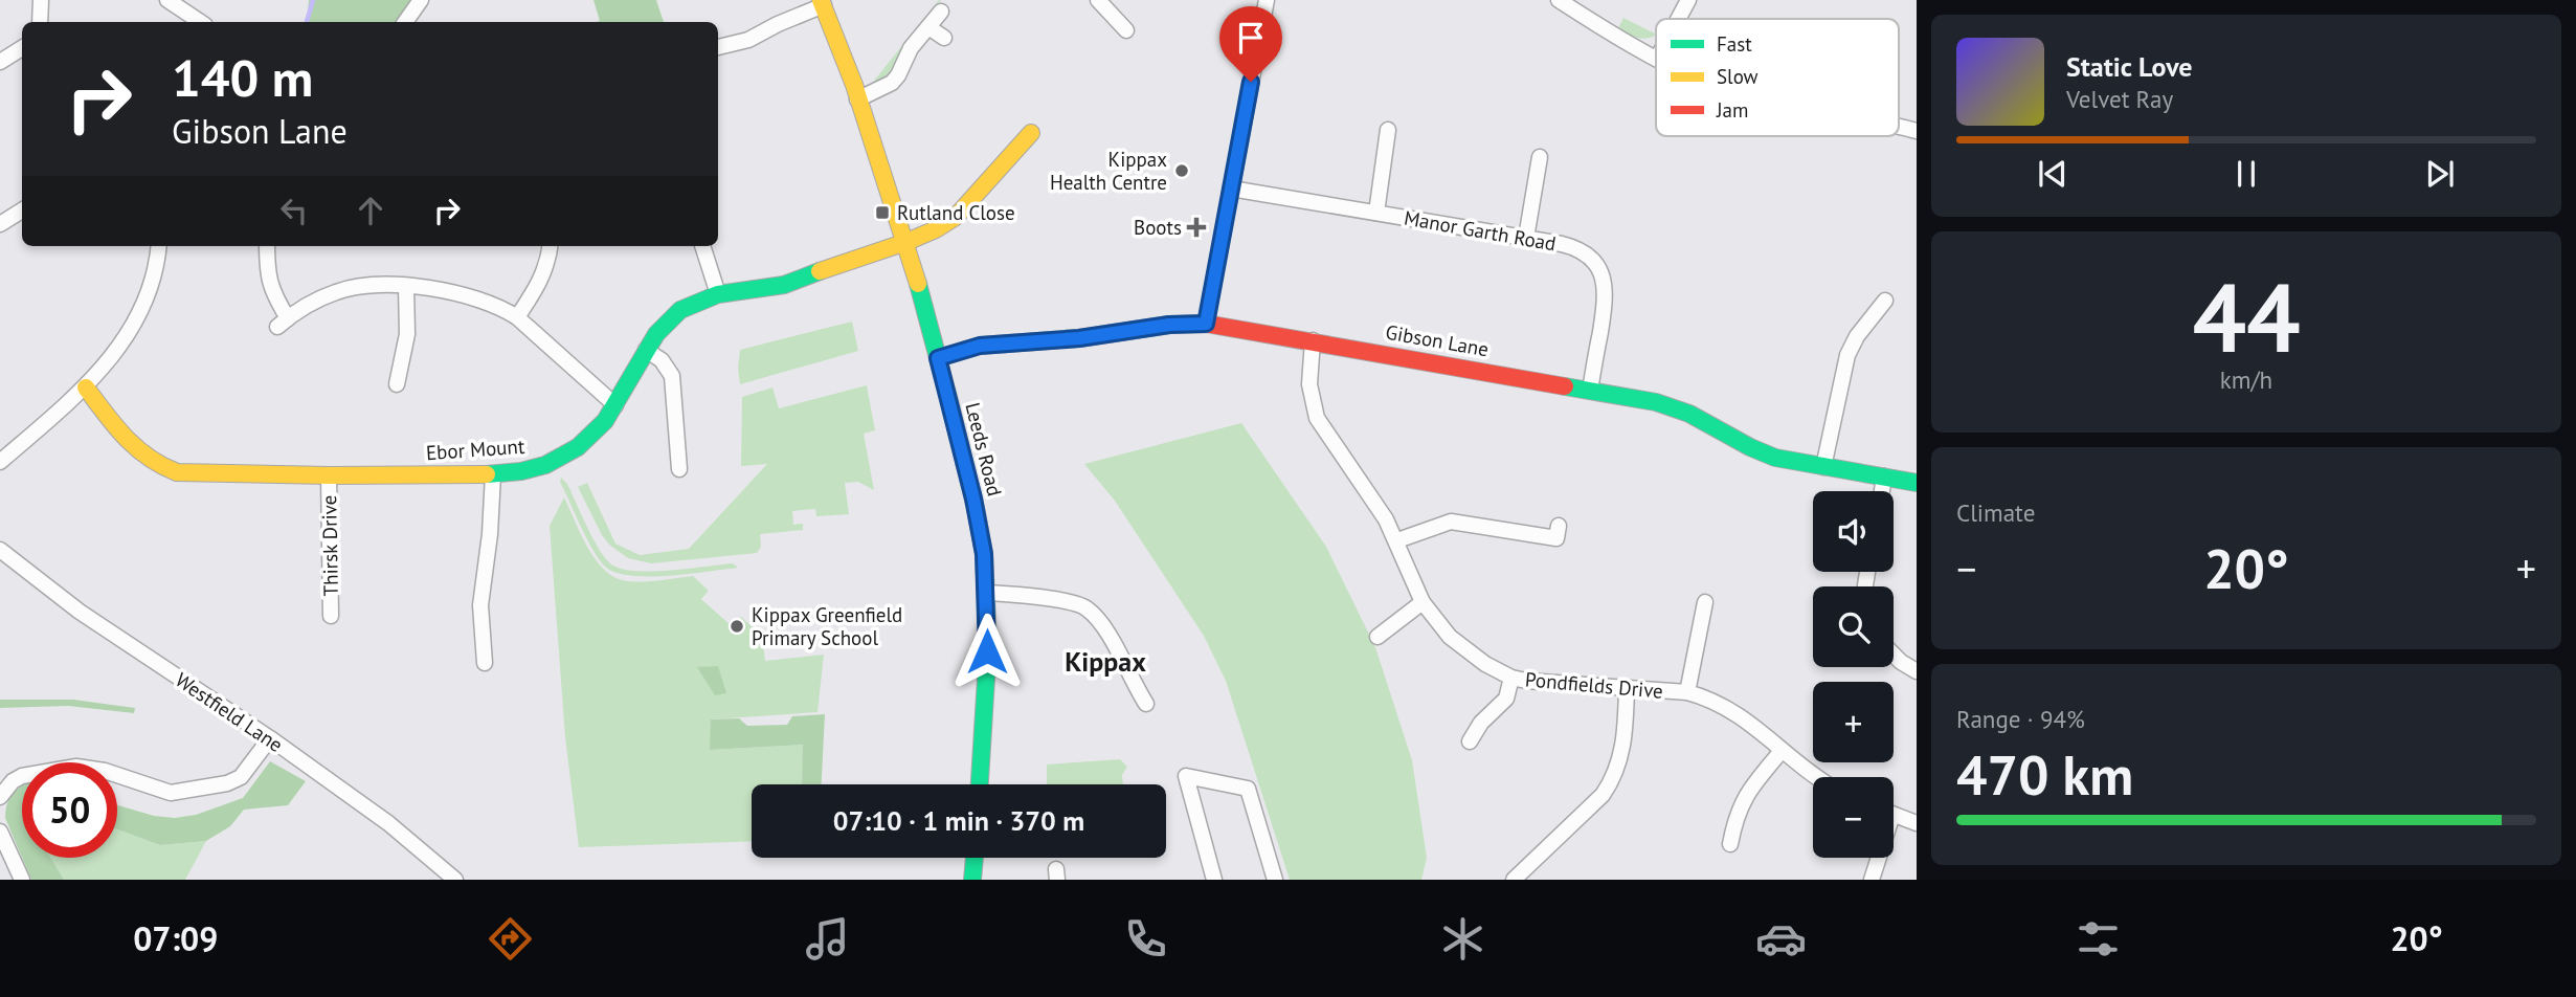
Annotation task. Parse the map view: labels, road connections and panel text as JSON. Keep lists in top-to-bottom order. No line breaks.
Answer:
{"streets":{"street":["Manor Garth Road","Gibson Lane","Ebor Mount","Leeds Road","Thirsk Drive","Pondfields Drive","Westfield Lane"]},"crossings":[["Manor Garth Road","Gibson Lane"],["Gibson Lane","Leeds Road"],["Gibson Lane","Pondfields Drive"],["Ebor Mount","Leeds Road"],["Ebor Mount","Thirsk Drive"]],"districts":["Kippax"],"places":{"other":["Kippax Health Centre","Kippax Greenfield Primary School"],"transit":["Rutland Close"],"health":["Boots"]},"legend":["Fast","Slow","Jam"],"page":{"turn":["140 m","Gibson Lane"],"song":["Static Love","Velvet Ray"],"tile":[["44","km/h"],"Climate",["Range · 94%","470 km"]],"map_buttons":["+","−"],"heat":["−","20°","+"],"limit":"50","trip":"07:10 · 1 min · 370 m","tabs":["07:09","20°"]}}
